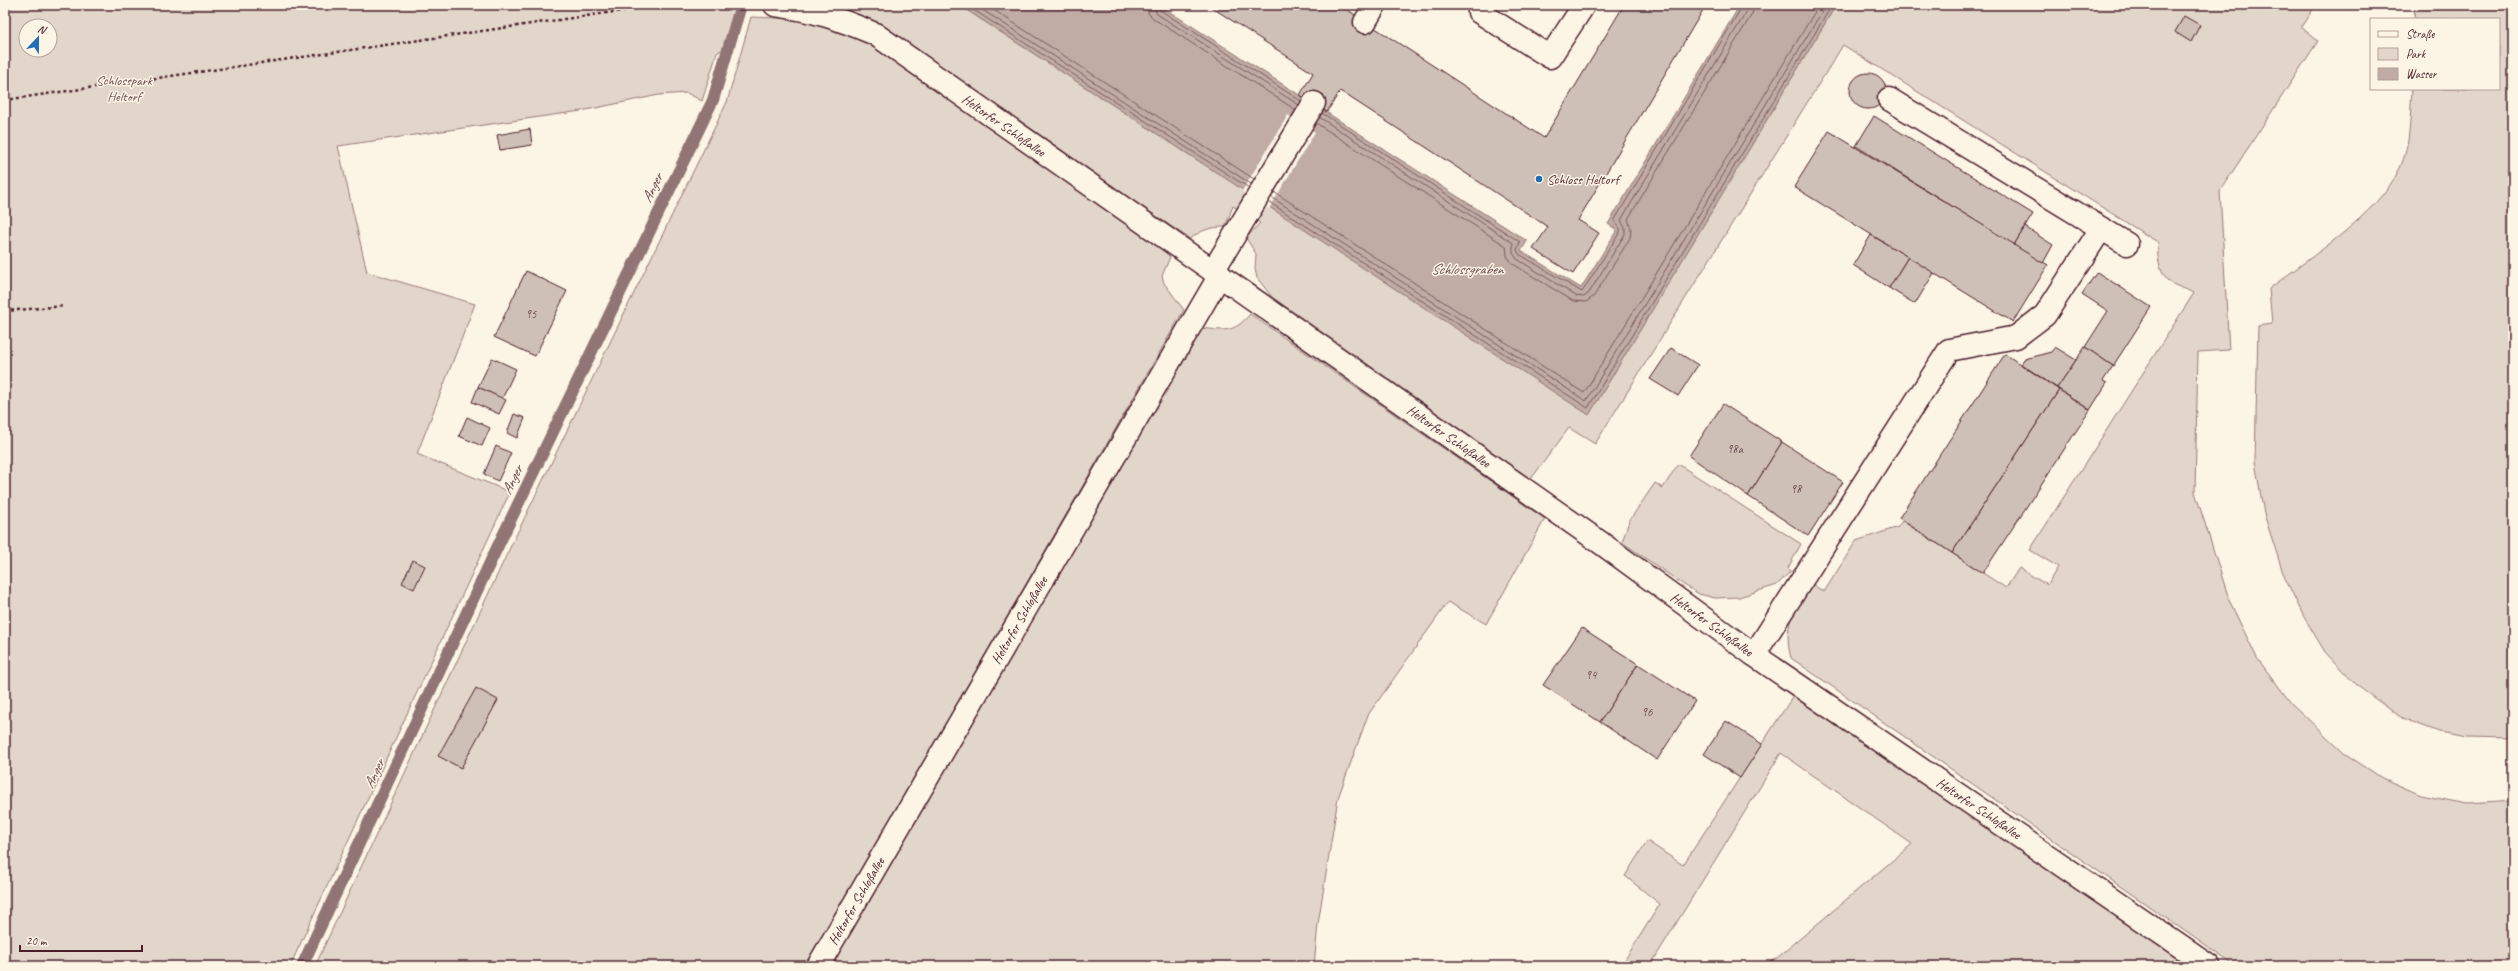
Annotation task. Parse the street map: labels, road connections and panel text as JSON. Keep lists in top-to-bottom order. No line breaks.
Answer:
{"streets":{"street":["Heltorfer Schloßallee"]},"water":["Anger","Schlossgraben"],"parks":["Schlosspark Heltorf"],"places":["Schloss Heltorf"],"house_numbers":["95","98a","98","94","96"],"legend":["Straße","Park","Wasser"],"scale_bar":"20 m","north":"top"}
